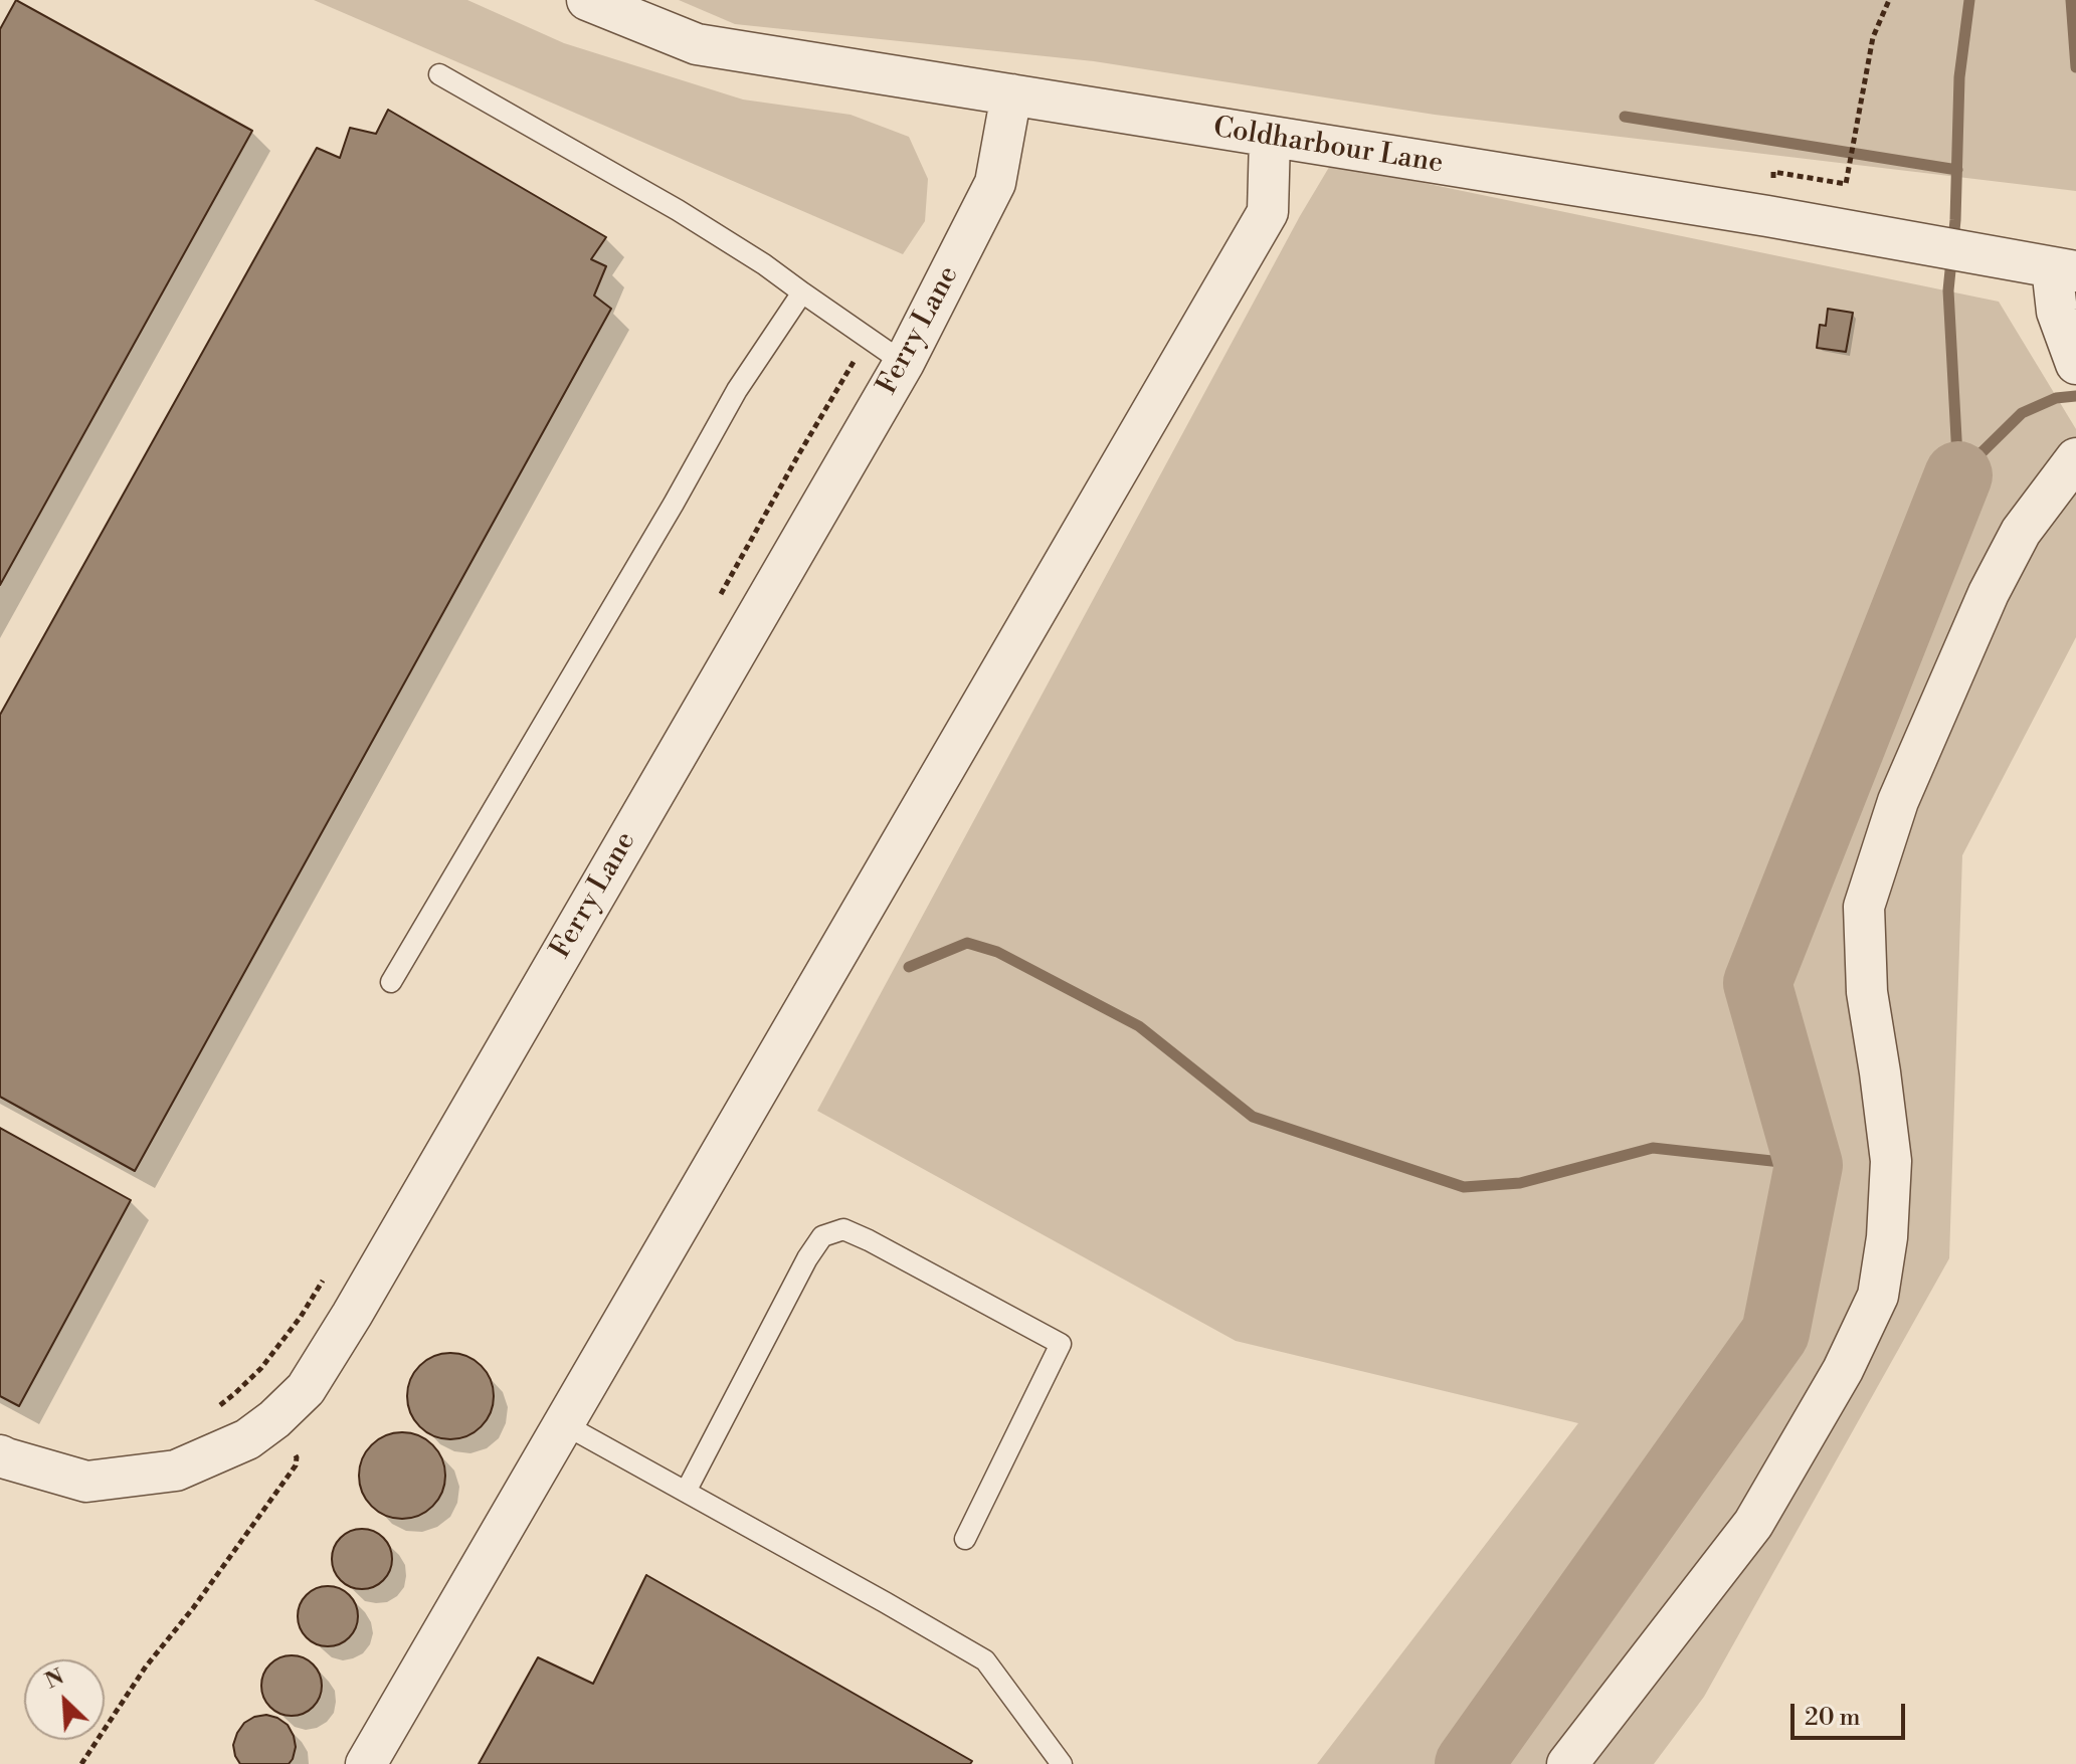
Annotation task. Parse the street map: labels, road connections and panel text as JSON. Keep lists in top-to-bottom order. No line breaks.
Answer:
{"streets":{"street":["Coldharbour Lane","Ferry Lane"]},"crossings":[["Coldharbour Lane","Ferry Lane"]],"scale_bar":"20 m","north":"top left"}
